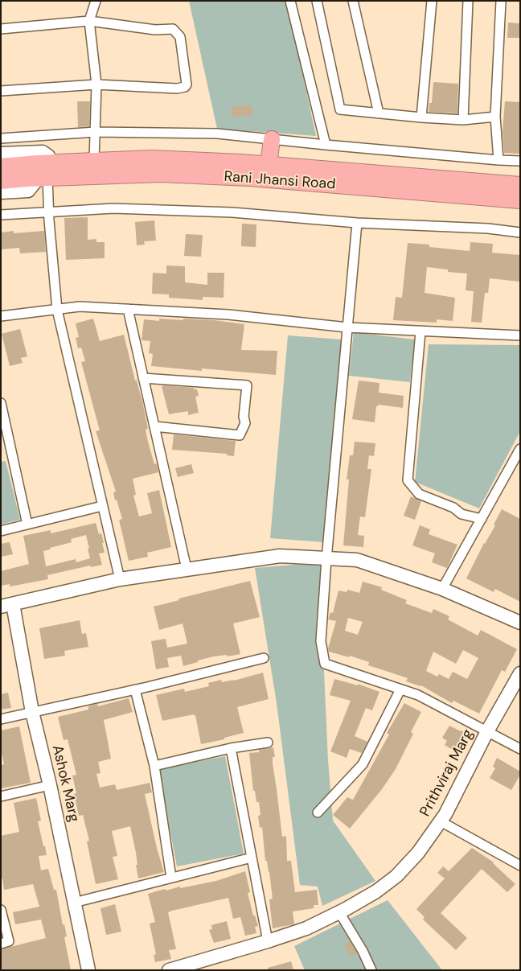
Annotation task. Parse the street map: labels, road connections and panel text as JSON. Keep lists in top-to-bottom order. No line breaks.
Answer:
{"streets":{"highway":["Rani Jhansi Road"],"street":["Prithviraj Marg","Ashok Marg"]}}
